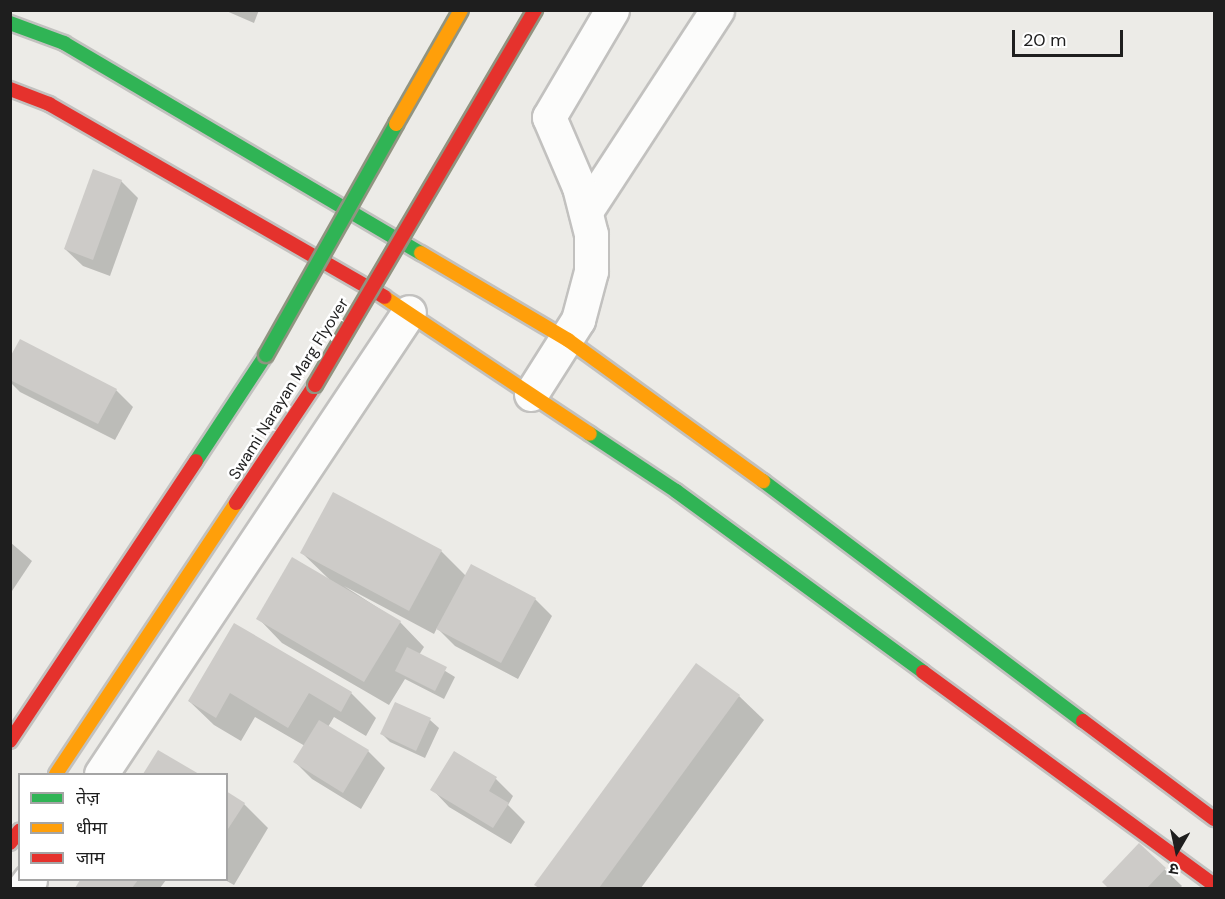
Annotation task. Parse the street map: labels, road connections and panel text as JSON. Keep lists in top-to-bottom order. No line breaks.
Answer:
{"streets":{"street":["Swami Narayan Marg Flyover"]},"legend":["तेज़","धीमा","जाम"],"scale_bar":"20 m","north":"bottom"}
